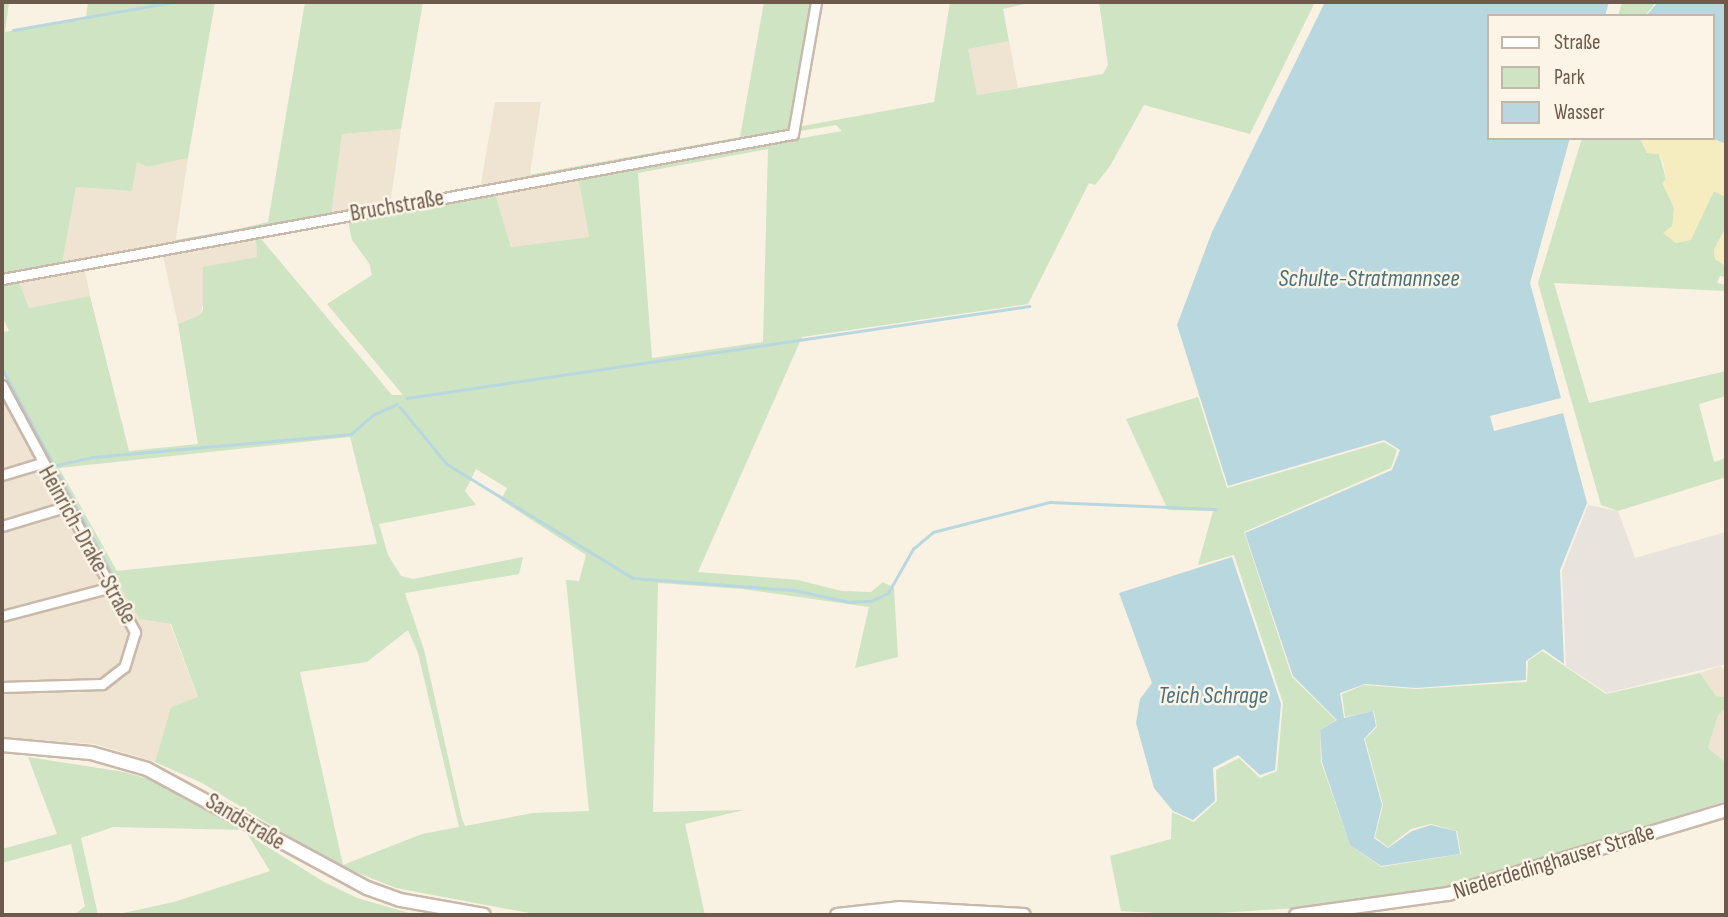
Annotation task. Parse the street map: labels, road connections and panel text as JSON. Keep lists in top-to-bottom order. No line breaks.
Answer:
{"streets":{"main road":["Sandstraße","Niederdedinghauser Straße"],"street":["Bruchstraße","Heinrich-Drake-Straße"]},"water":["Schulte-Stratmannsee","Teich Schrage"],"legend":["Straße","Park","Wasser"]}
